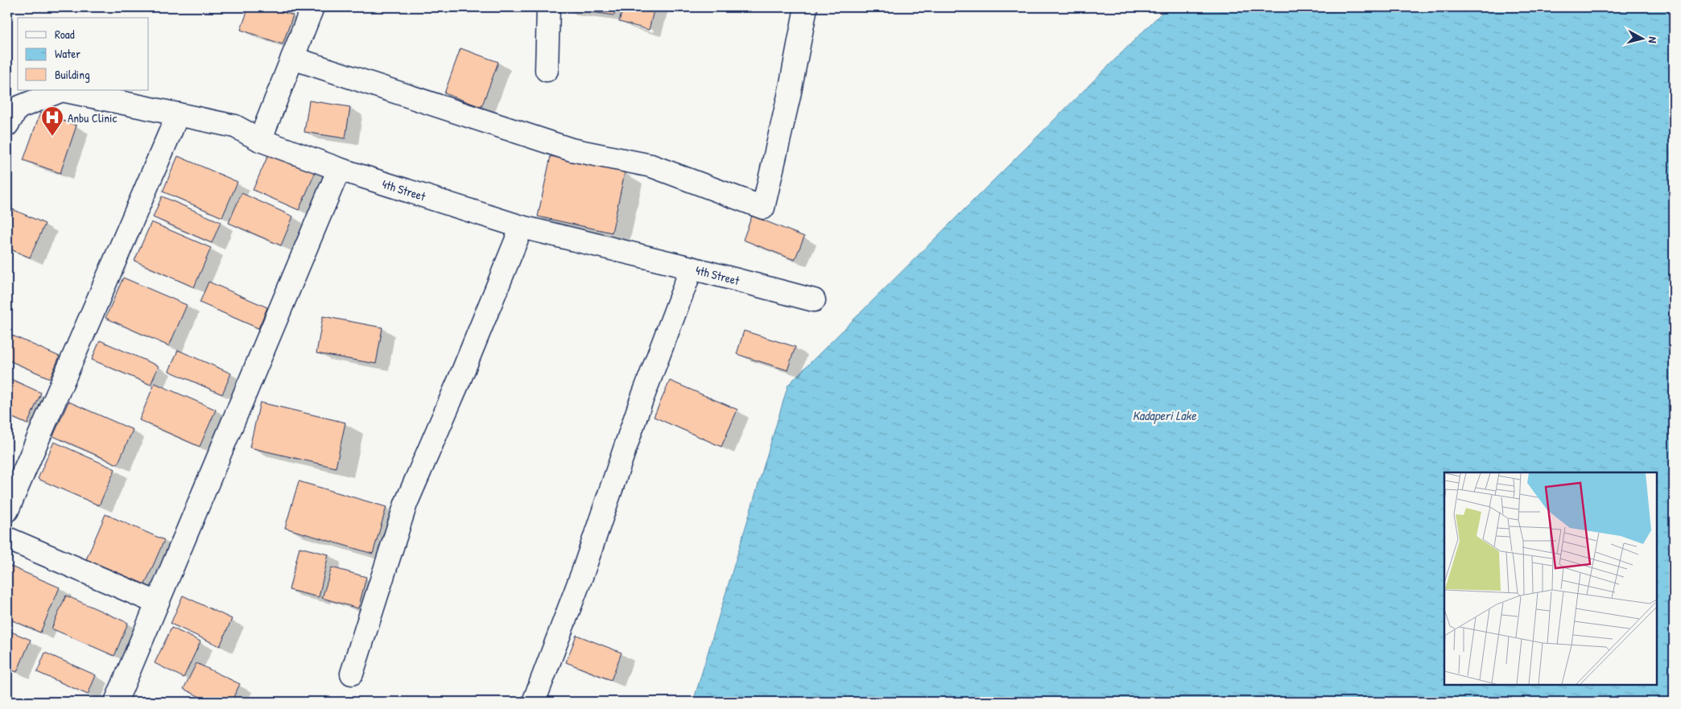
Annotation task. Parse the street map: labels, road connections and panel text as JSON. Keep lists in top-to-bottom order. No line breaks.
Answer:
{"streets":{"street":["4th Street"]},"water":["Kadaperi Lake"],"places":{"hospital":["Anbu Clinic"]},"legend":["Road","Water","Building"],"north":"right"}
